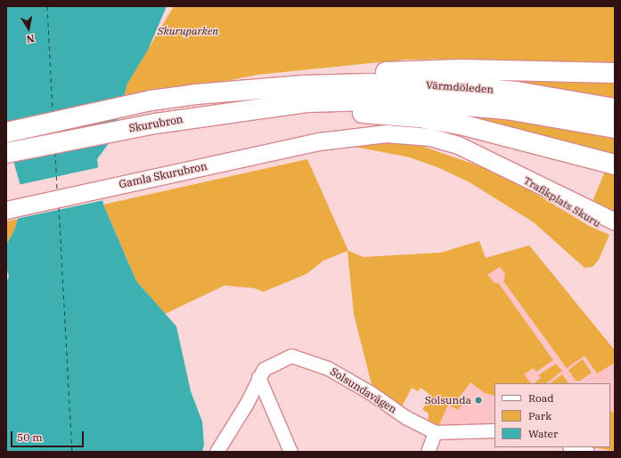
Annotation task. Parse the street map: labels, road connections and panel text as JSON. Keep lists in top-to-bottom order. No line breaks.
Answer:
{"streets":{"highway":["Värmdöleden","Skurubron"],"main road":["Gamla Skurubron","Trafikplats Skuru"],"street":["Solsundavägen"]},"crossings":[["Värmdöleden","Skurubron"],["Gamla Skurubron","Trafikplats Skuru"]],"parks":["Skuruparken"],"places":["Solsunda"],"legend":["Road","Park","Water"],"scale_bar":"50 m","north":"bottom"}
